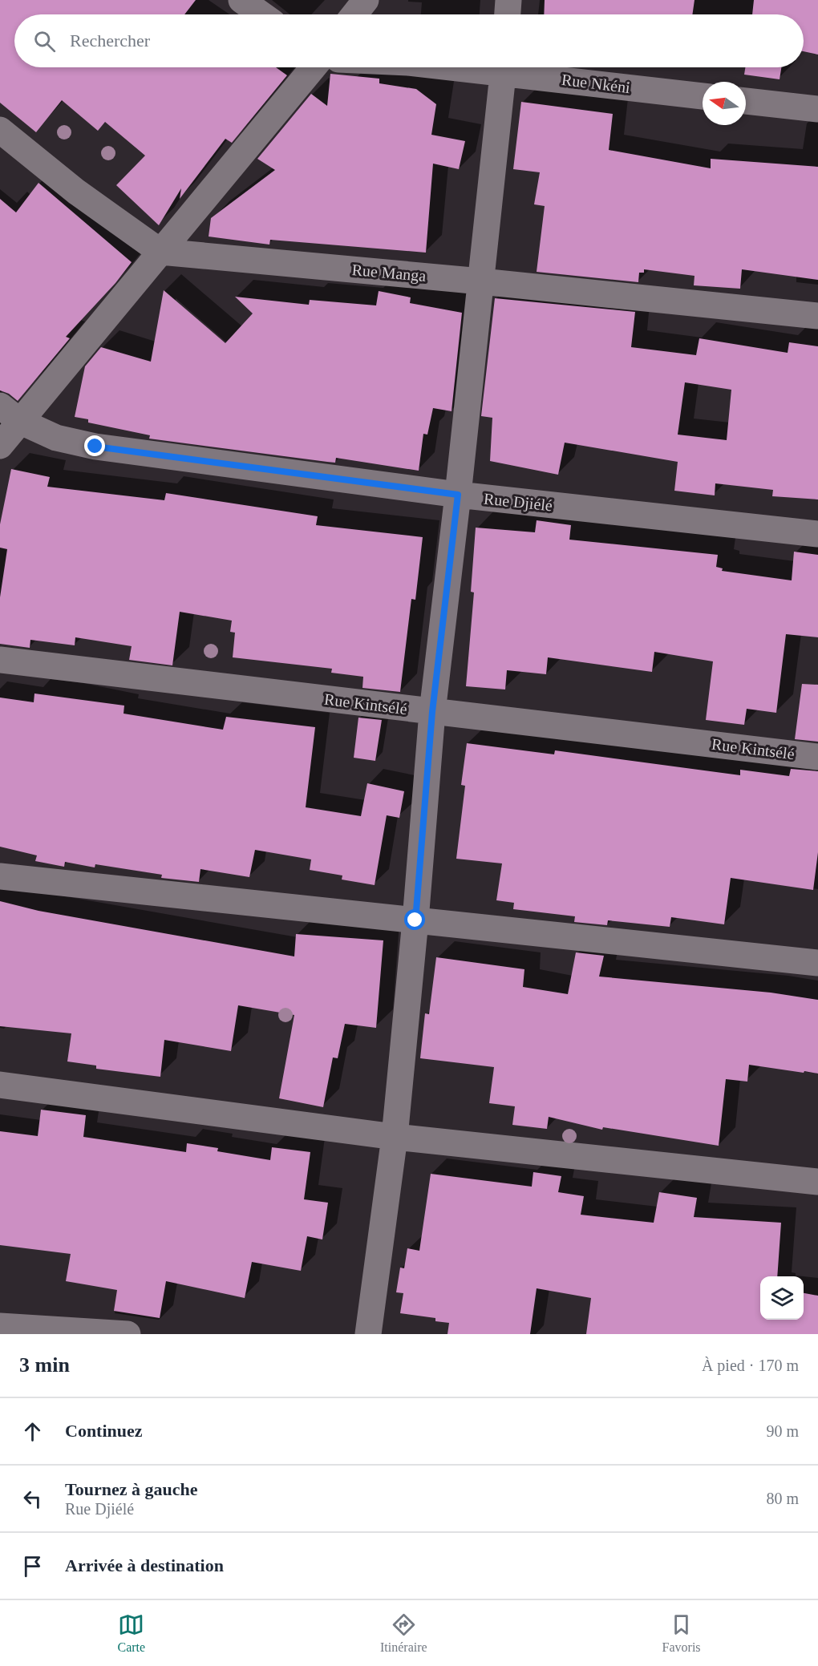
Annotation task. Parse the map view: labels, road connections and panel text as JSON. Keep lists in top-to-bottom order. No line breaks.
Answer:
{"streets":{"street":["Rue Nkéni","Rue Manga","Rue Djiélé","Rue Kintsélé"]},"north":"left","page":{"search":"Rechercher","heading":["3 min","À pied · 170 m"],"list":[["Continuez","90 m"],["Tournez à gauche","Rue Djiélé","80 m"],"Arrivée à destination"],"nav":["Carte","Itinéraire","Favoris"]}}
